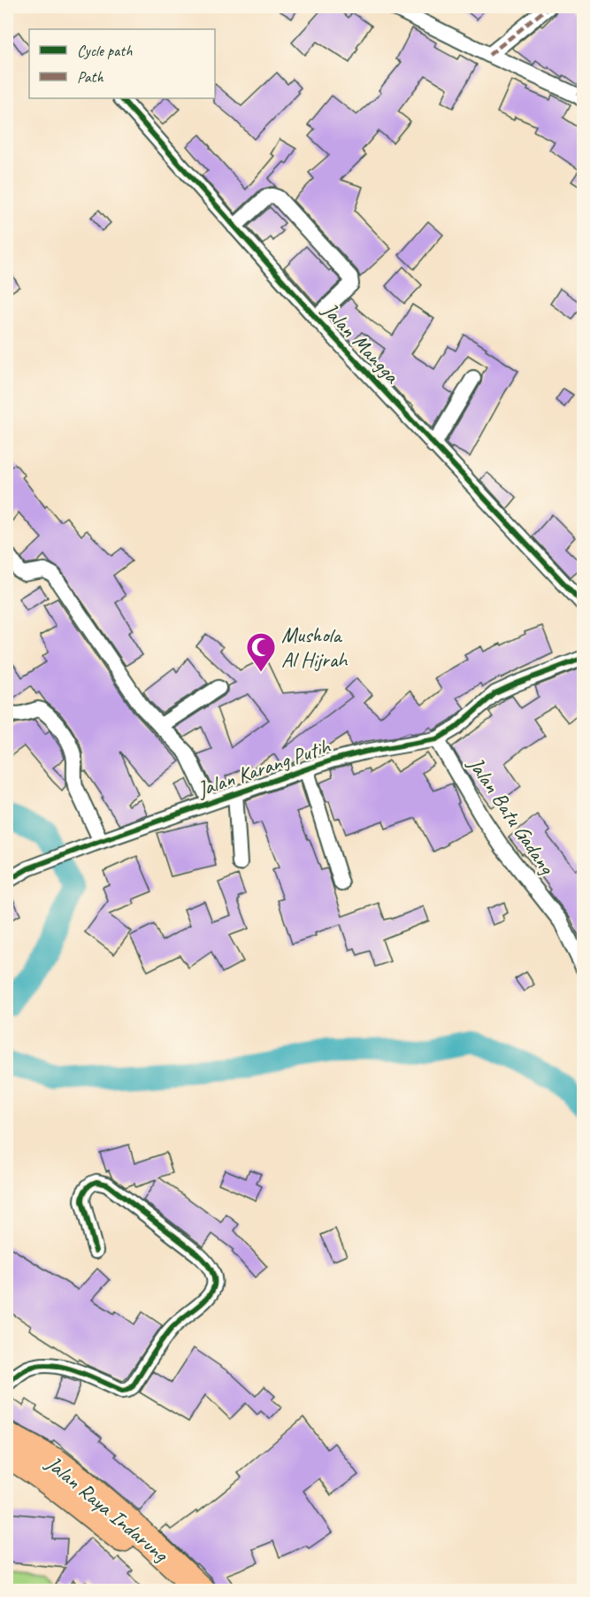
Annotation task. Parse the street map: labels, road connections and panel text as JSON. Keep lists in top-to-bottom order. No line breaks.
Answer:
{"streets":{"highway":["Jalan Raya Indarung"],"street":["Jalan Mangga","Jalan Karang Putih","Jalan Batu Gadang"]},"crossings":[["Jalan Karang Putih","Jalan Batu Gadang"]],"places":{"mosque":["Mushola Al Hijrah"]},"legend":["Cycle path","Path"]}
